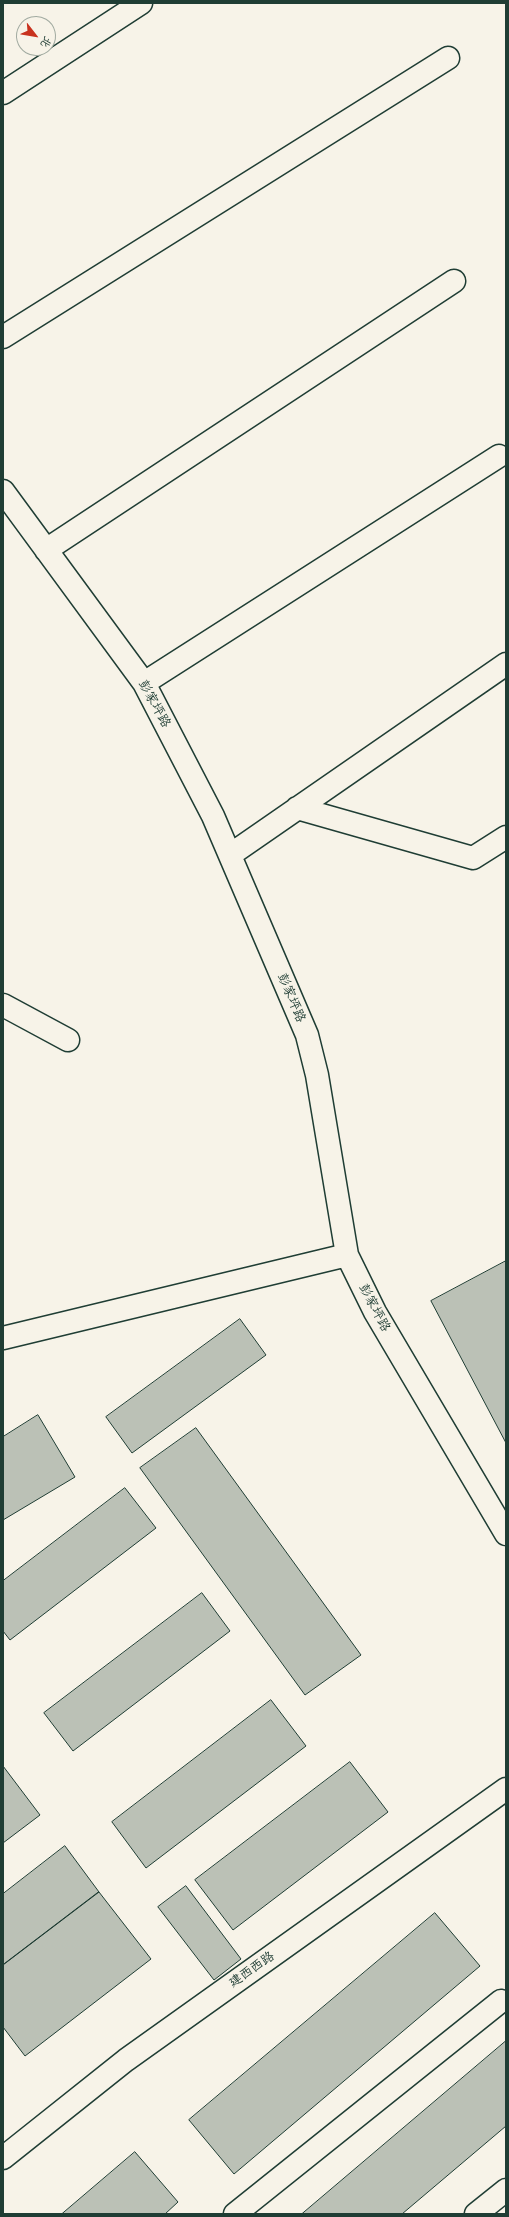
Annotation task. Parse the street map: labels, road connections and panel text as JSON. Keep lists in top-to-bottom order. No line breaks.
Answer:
{"streets":{"street":["彭家坪路","建西西路"]},"north":"bottom right"}
